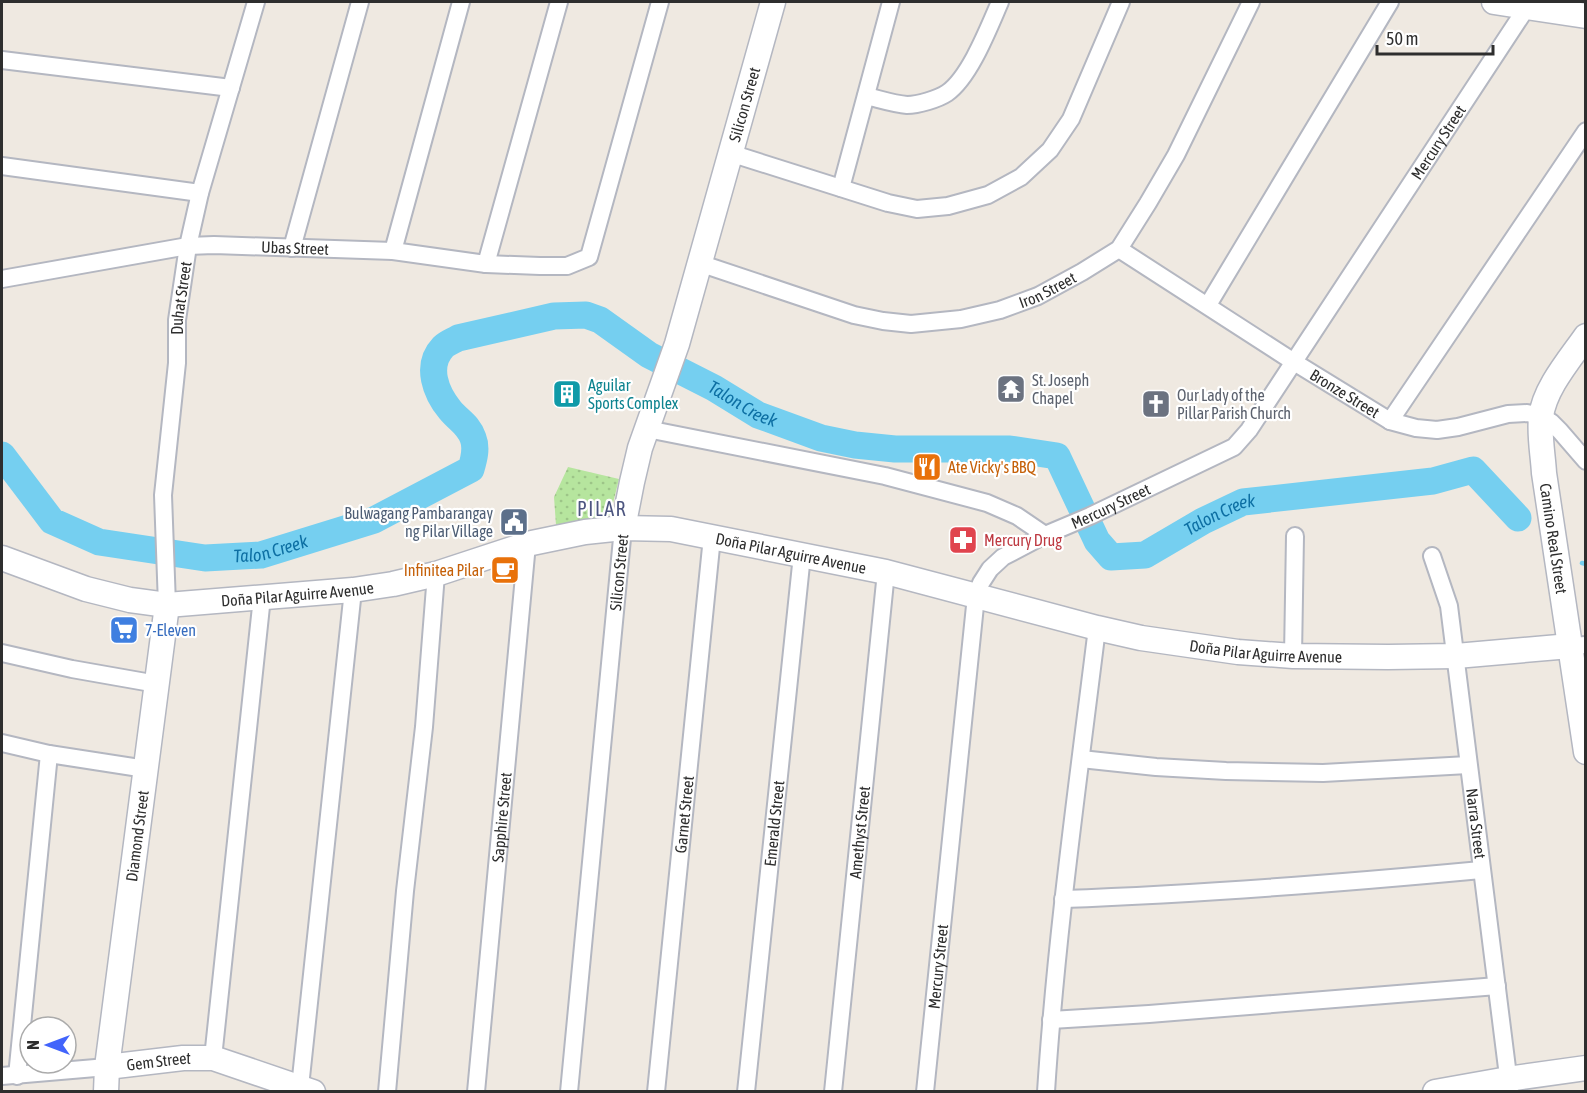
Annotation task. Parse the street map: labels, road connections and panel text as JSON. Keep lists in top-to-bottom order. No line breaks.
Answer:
{"streets":{"street":["Silicon Street","Mercury Street","Ubas Street","Iron Street","Duhat Street","Bronze Street","Camino Real Street","Doña Pilar Aguirre Avenue","Garnet Street","Sapphire Street","Emerald Street","Narra Street","Amethyst Street","Diamond Street","Gem Street"]},"crossings":[["Silicon Street","Iron Street"],["Silicon Street","Doña Pilar Aguirre Avenue"],["Mercury Street","Bronze Street"],["Mercury Street","Doña Pilar Aguirre Avenue"],["Ubas Street","Duhat Street"],["Iron Street","Bronze Street"],["Duhat Street","Doña Pilar Aguirre Avenue"],["Duhat Street","Diamond Street"],["Bronze Street","Camino Real Street"],["Camino Real Street","Doña Pilar Aguirre Avenue"],["Doña Pilar Aguirre Avenue","Garnet Street"],["Doña Pilar Aguirre Avenue","Sapphire Street"],["Doña Pilar Aguirre Avenue","Emerald Street"],["Doña Pilar Aguirre Avenue","Narra Street"],["Doña Pilar Aguirre Avenue","Amethyst Street"],["Doña Pilar Aguirre Avenue","Diamond Street"],["Diamond Street","Gem Street"]],"districts":["PILAR"],"water":["Talon Creek"],"places":{"temple":["St. Joseph Chapel"],"building":["Aguilar Sports Complex"],"church":["Our Lady of the Pillar Parish Church"],"restaurant":["Ate Vicky's BBQ"],"public building":["Bulwagang Pambarangay ng Pilar Village"],"pharmacy":["Mercury Drug"],"cafe":["Infinitea Pilar"],"supermarket":["7-Eleven"]},"scale_bar":"50 m","north":"left"}
